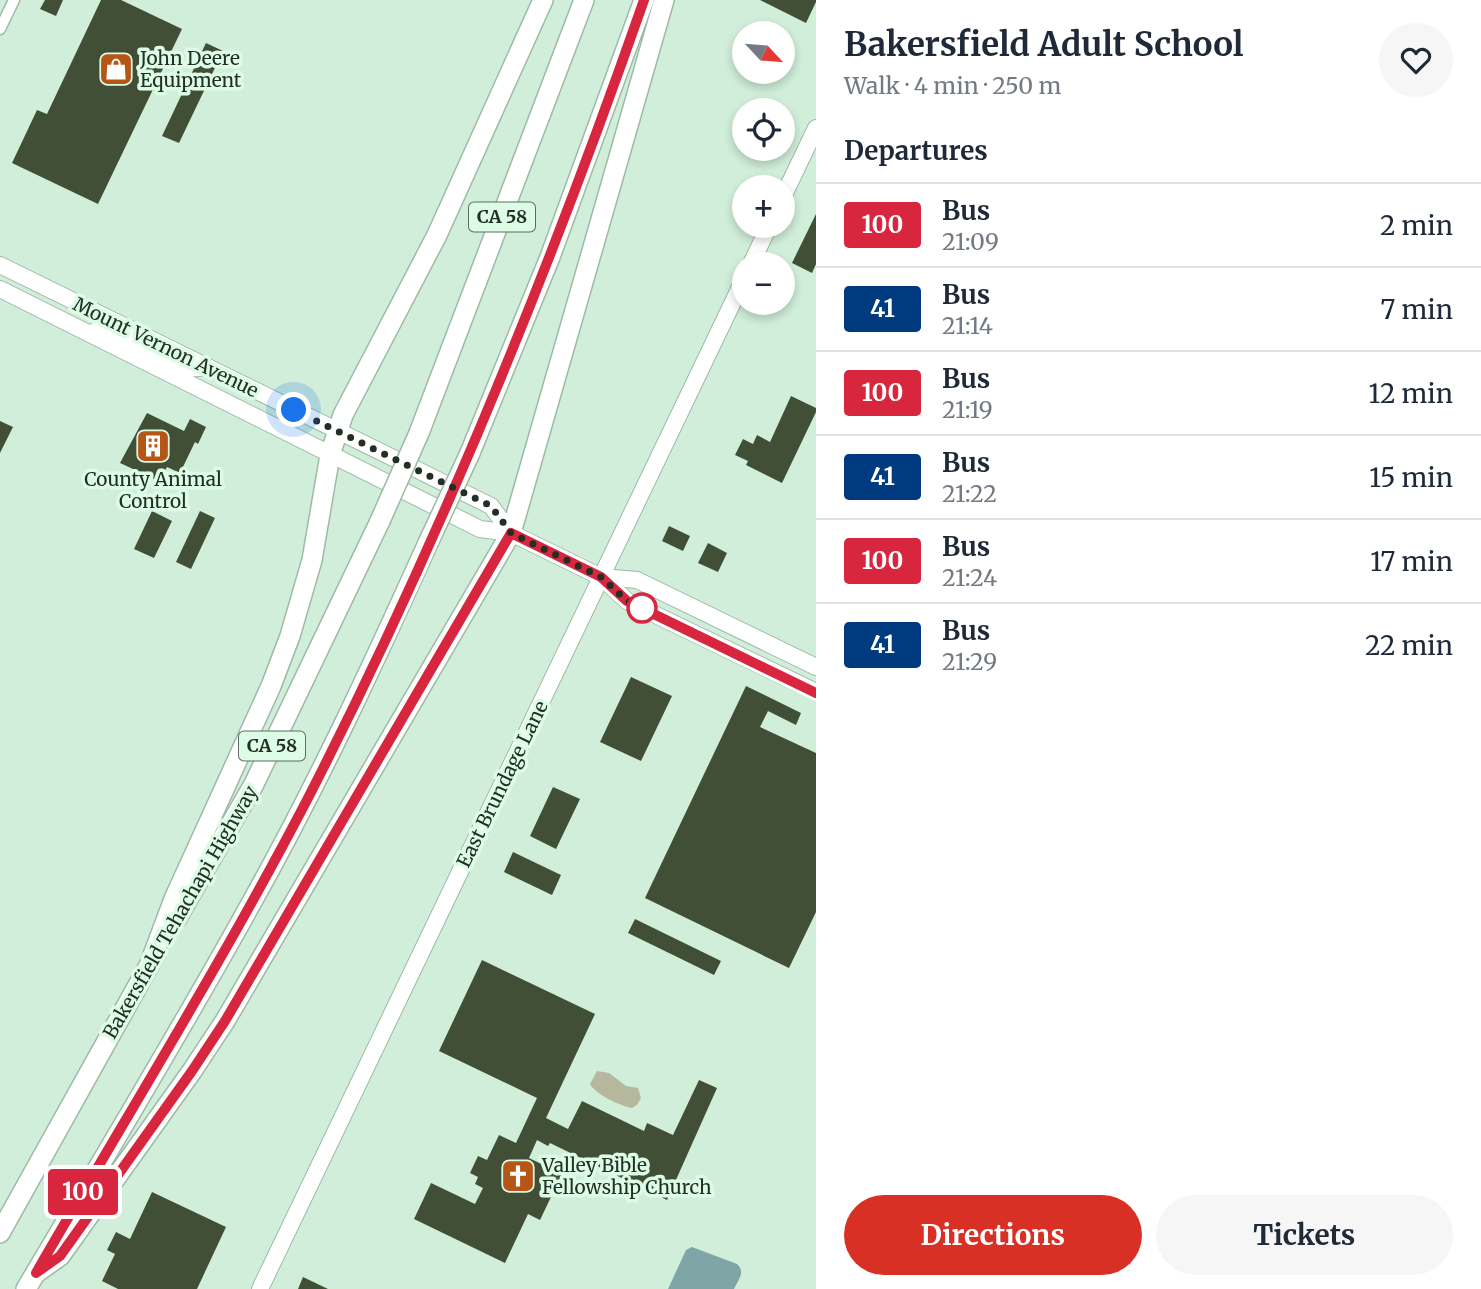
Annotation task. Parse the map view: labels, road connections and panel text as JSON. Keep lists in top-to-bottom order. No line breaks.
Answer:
{"streets":{"highway":["CA 58","Bakersfield Tehachapi Highway"],"main road":["Mount Vernon Avenue","East Brundage Lane"]},"crossings":[["Mount Vernon Avenue","East Brundage Lane"]],"places":{"shop":["John Deere Equipment"],"building":["County Animal Control"],"church":["Valley Bible Fellowship Church"]},"lines":["bus line 100"],"north":"bottom right","page":{"on_map":"100","heading":[["Bakersfield Adult School","Walk · 4 min · 250 m"],"Departures"],"map_buttons":["+","−"],"list":[{"mark":"100","name":"Bus","note":"21:09","value":"2 min"},{"mark":"41","name":"Bus","note":"21:14","value":"7 min"},{"mark":"100","name":"Bus","note":"21:19","value":"12 min"},{"mark":"41","name":"Bus","note":"21:22","value":"15 min"},{"mark":"100","name":"Bus","note":"21:24","value":"17 min"},{"mark":"41","name":"Bus","note":"21:29","value":"22 min"}],"buttons":["Directions","Tickets"]}}
